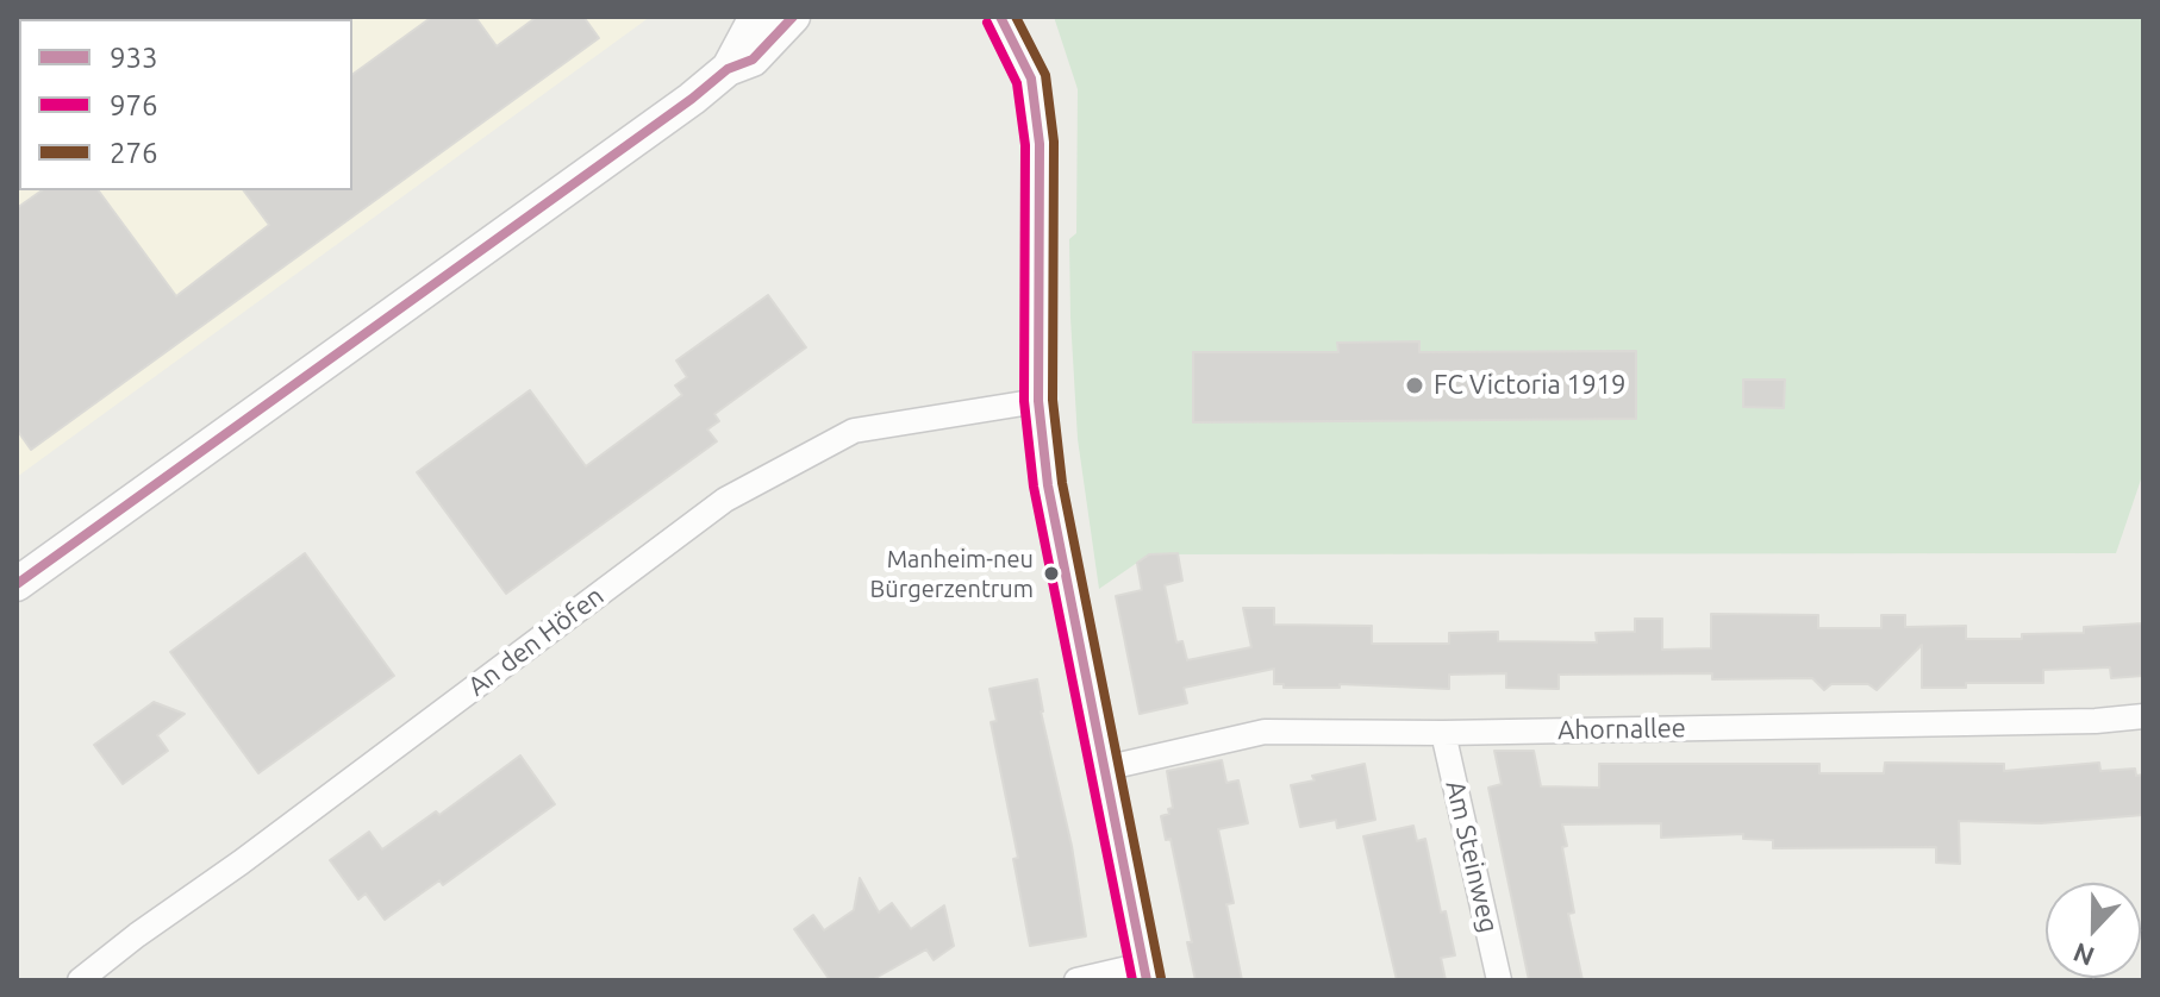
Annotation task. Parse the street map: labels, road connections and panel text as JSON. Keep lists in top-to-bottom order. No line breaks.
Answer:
{"streets":{"street":["An den Höfen","Ahornallee","Am Steinweg"]},"crossings":[["Ahornallee","Am Steinweg"]],"places":["FC Victoria 1919","Manheim-neu Bürgerzentrum"],"lines":["transit line 933","transit line 276","transit line 976"],"legend":["933","976","276"],"north":"bottom"}
